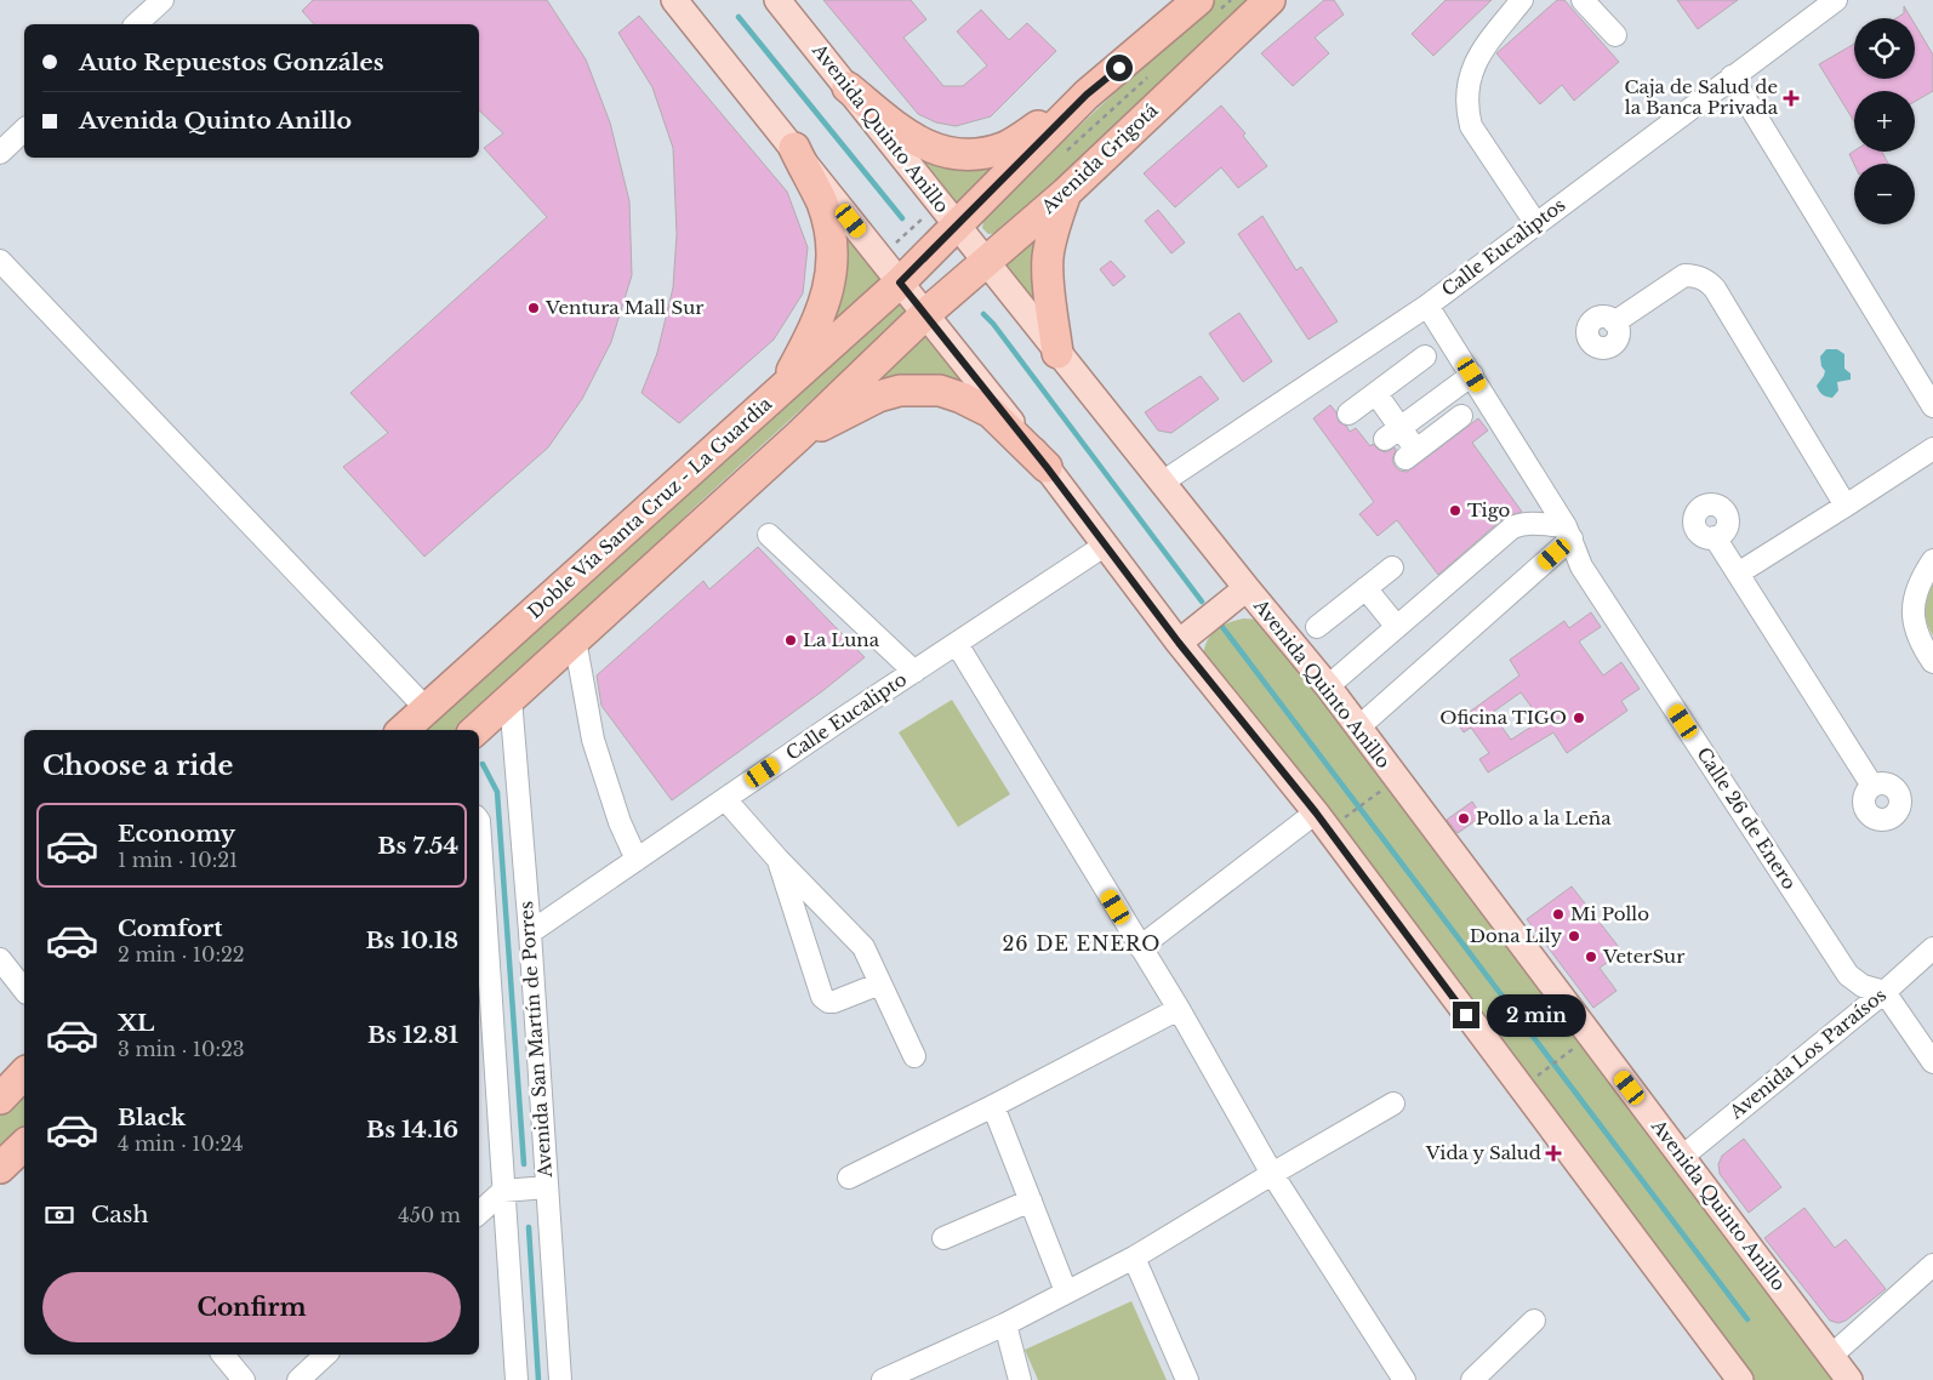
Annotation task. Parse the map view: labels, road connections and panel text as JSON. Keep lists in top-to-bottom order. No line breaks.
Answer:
{"streets":{"highway":["Avenida Grigotá","Doble Vía Santa Cruz - La Guardia"],"main road":["Avenida Quinto Anillo"],"street":["Calle Eucaliptos","Calle Eucalipto","Calle 26 de Enero","Avenida San Martín de Porres","Avenida Los Paraísos"]},"crossings":[["Avenida Quinto Anillo","Avenida Grigotá"],["Avenida Quinto Anillo","Calle Eucaliptos"],["Avenida Quinto Anillo","Avenida Los Paraísos"],["Calle Eucaliptos","Calle 26 de Enero"],["Calle Eucalipto","Avenida San Martín de Porres"],["Calle 26 de Enero","Avenida Los Paraísos"]],"districts":["26 DE ENERO"],"places":{"health":["Caja de Salud de la Banca Privada","Vida y Salud"],"other":["Ventura Mall Sur","Tigo","La Luna","Oficina TIGO","Pollo a la Leña","Mi Pollo","Dona Lily","VeterSur"]},"page":{"map_buttons":["+","−"],"banner":["Auto Repuestos Gonzáles","Avenida Quinto Anillo"],"heading":"Choose a ride","list":[{"name":"Economy","note":"1 min · 10:21","value":"Bs 7.54"},{"name":"Comfort","note":"2 min · 10:22","value":"Bs 10.18"},{"name":"XL","note":"3 min · 10:23","value":"Bs 12.81"},{"name":"Black","note":"4 min · 10:24","value":"Bs 14.16"}],"bubble":"2 min","pay":["Cash","450 m"],"buttons":"Confirm"}}
